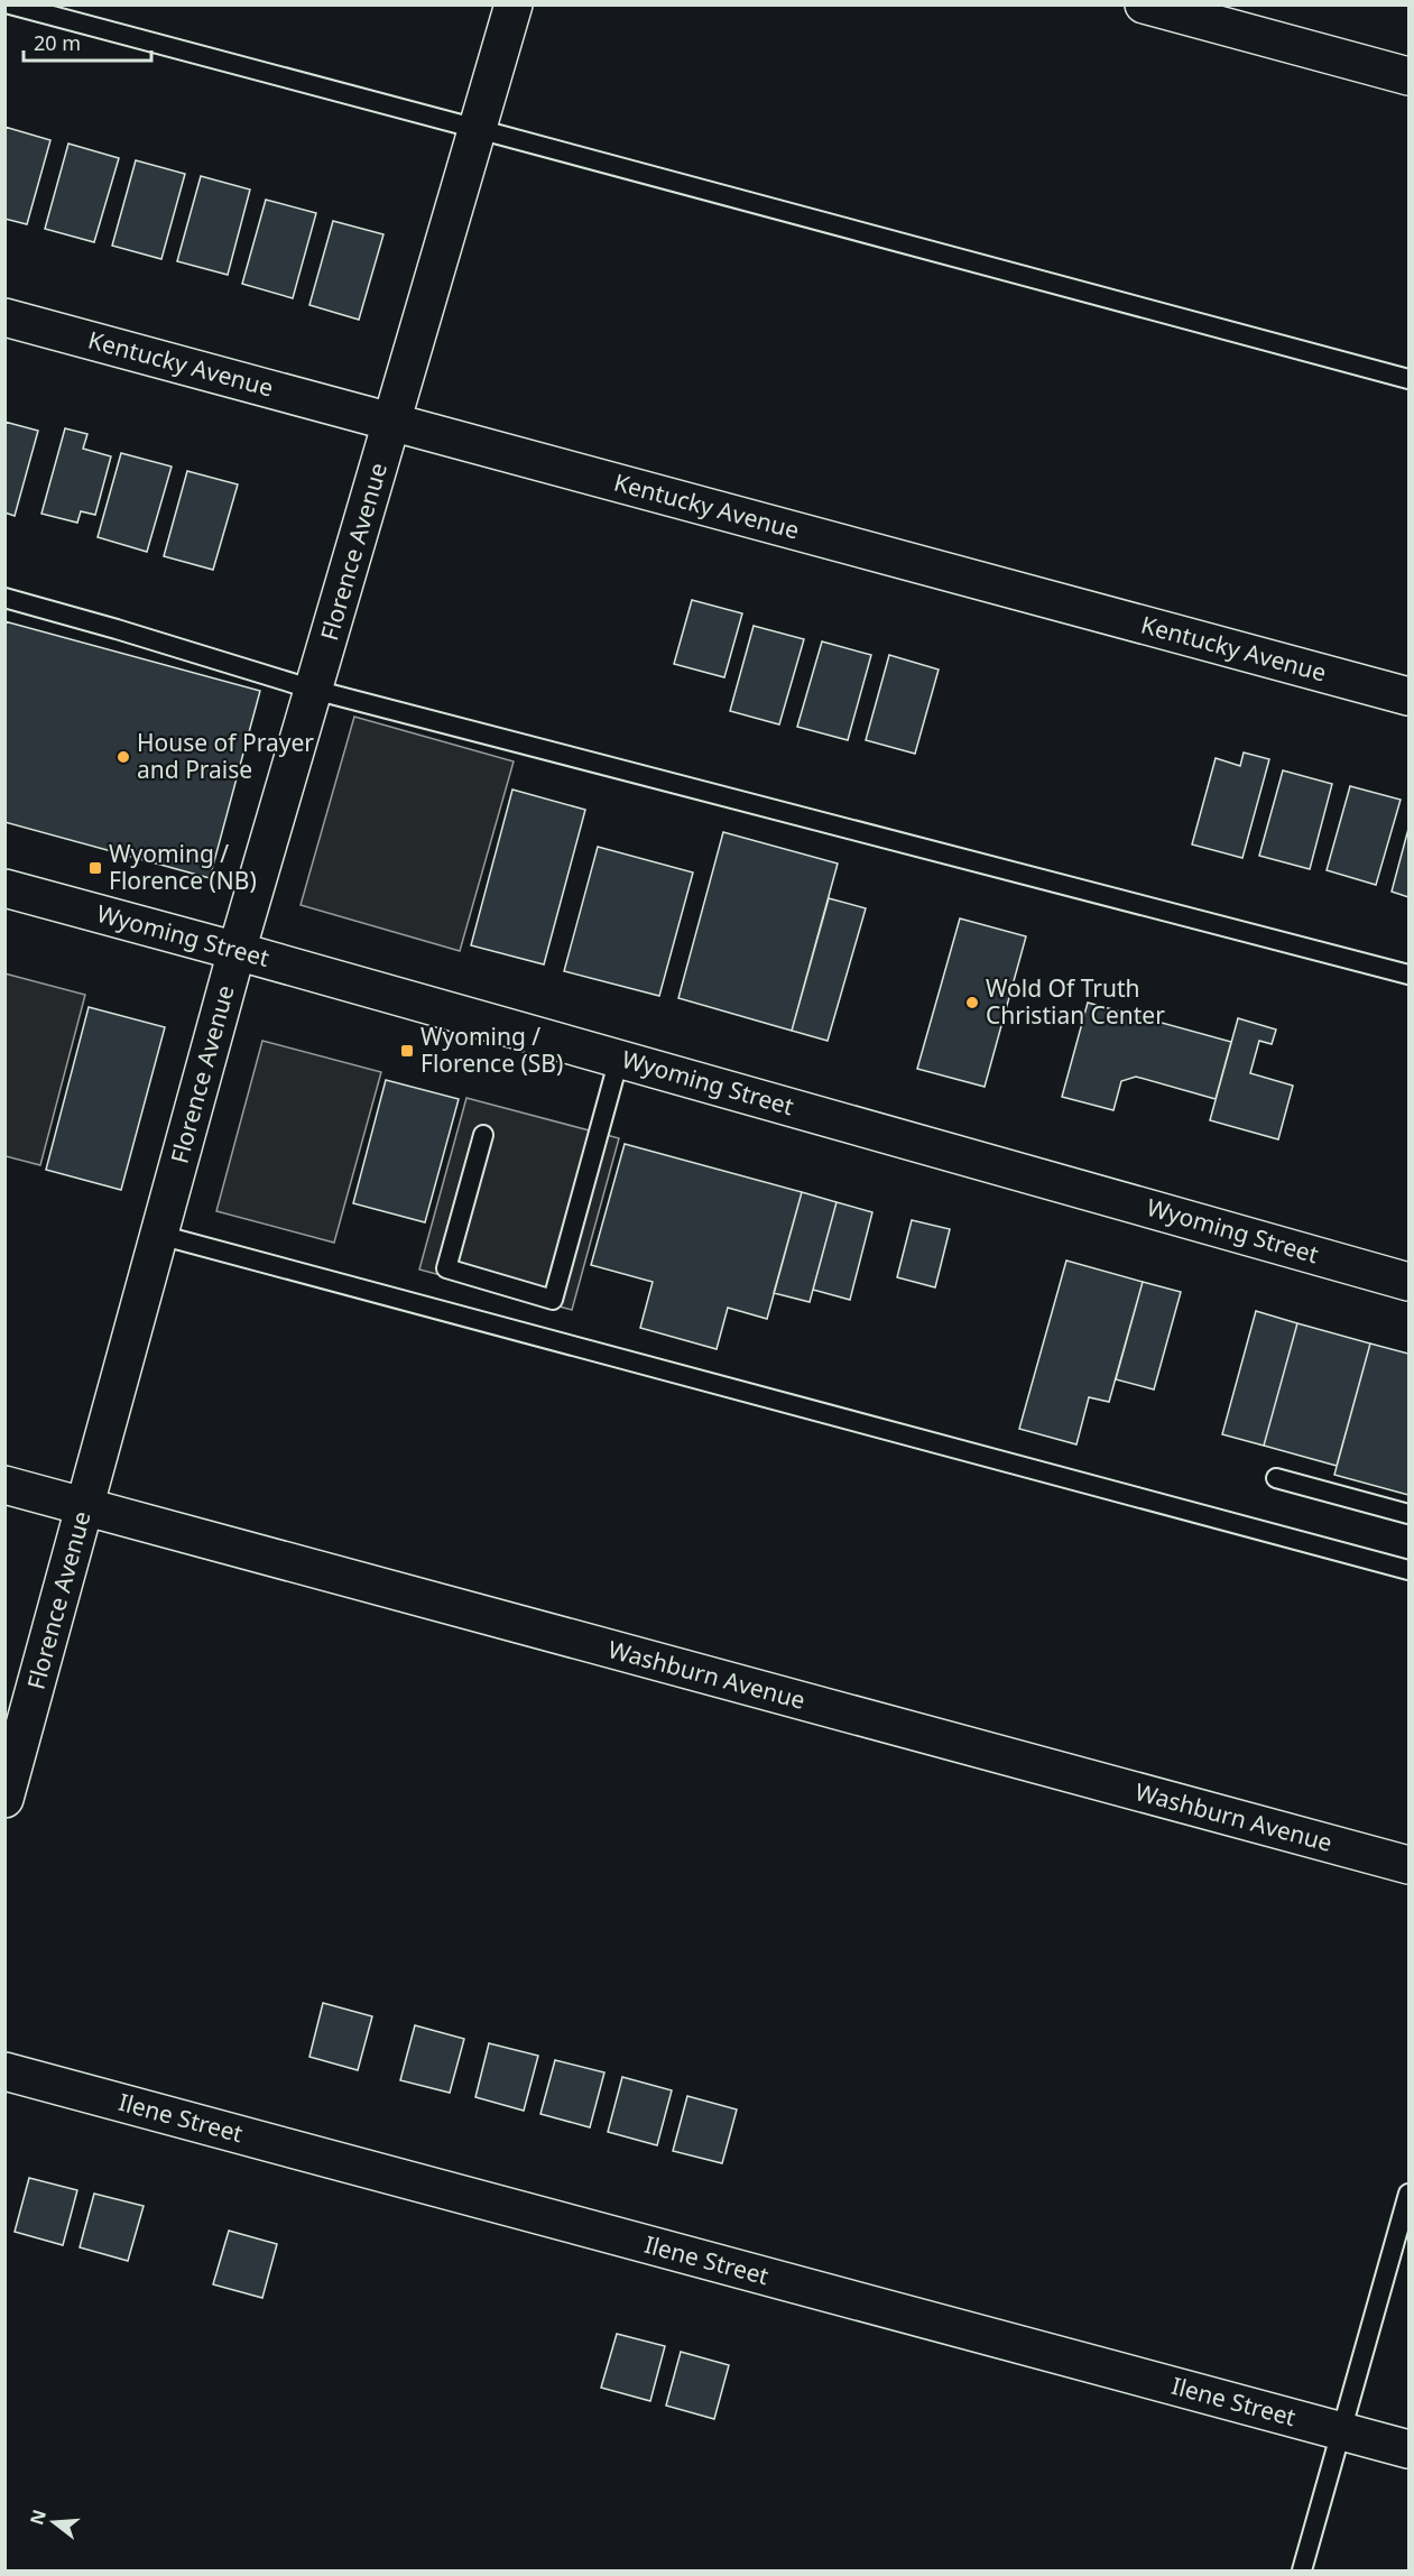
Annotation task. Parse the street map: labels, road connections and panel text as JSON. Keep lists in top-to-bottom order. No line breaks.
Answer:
{"streets":{"street":["Kentucky Avenue","Florence Avenue","Wyoming Street","Washburn Avenue","Ilene Street"]},"crossings":[["Kentucky Avenue","Florence Avenue"],["Florence Avenue","Wyoming Street"],["Florence Avenue","Washburn Avenue"]],"places":{"other":["House of Prayer and Praise","Wold Of Truth Christian Center"],"transit":["Wyoming / Florence (NB)","Wyoming / Florence (SB)"]},"scale_bar":"20 m","north":"left"}
